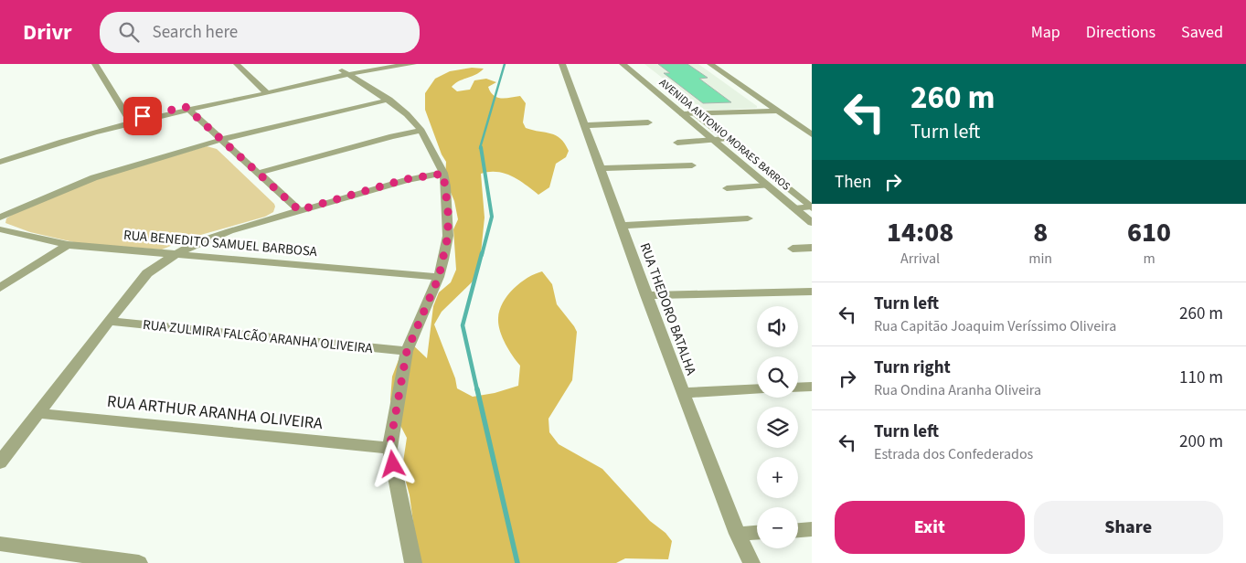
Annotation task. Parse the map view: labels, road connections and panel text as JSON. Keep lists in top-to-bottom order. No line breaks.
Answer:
{"streets":{"street":["AVENIDA ANTONIO MORAES BARROS","RUA BENEDITO SAMUEL BARBOSA","RUA THEDORO BATALHA","RUA ZULMIRA FALCÃO ARANHA OLIVEIRA","RUA ARTHUR ARANHA OLIVEIRA"]},"page":{"header":"Drivr","search":"Search here","nav":["Map","Directions","Saved"],"turn":["260 m","Turn left"],"then":"Then","eta":["14:08","Arrival","8","min","610","m"],"list":[{"name":"Turn left","note":"Rua Capitão Joaquim Veríssimo Oliveira","value":"260 m"},{"name":"Turn right","note":"Rua Ondina Aranha Oliveira","value":"110 m"},{"name":"Turn left","note":"Estrada dos Confederados","value":"200 m"}],"map_buttons":["+","−"],"buttons":["Exit","Share"]}}
